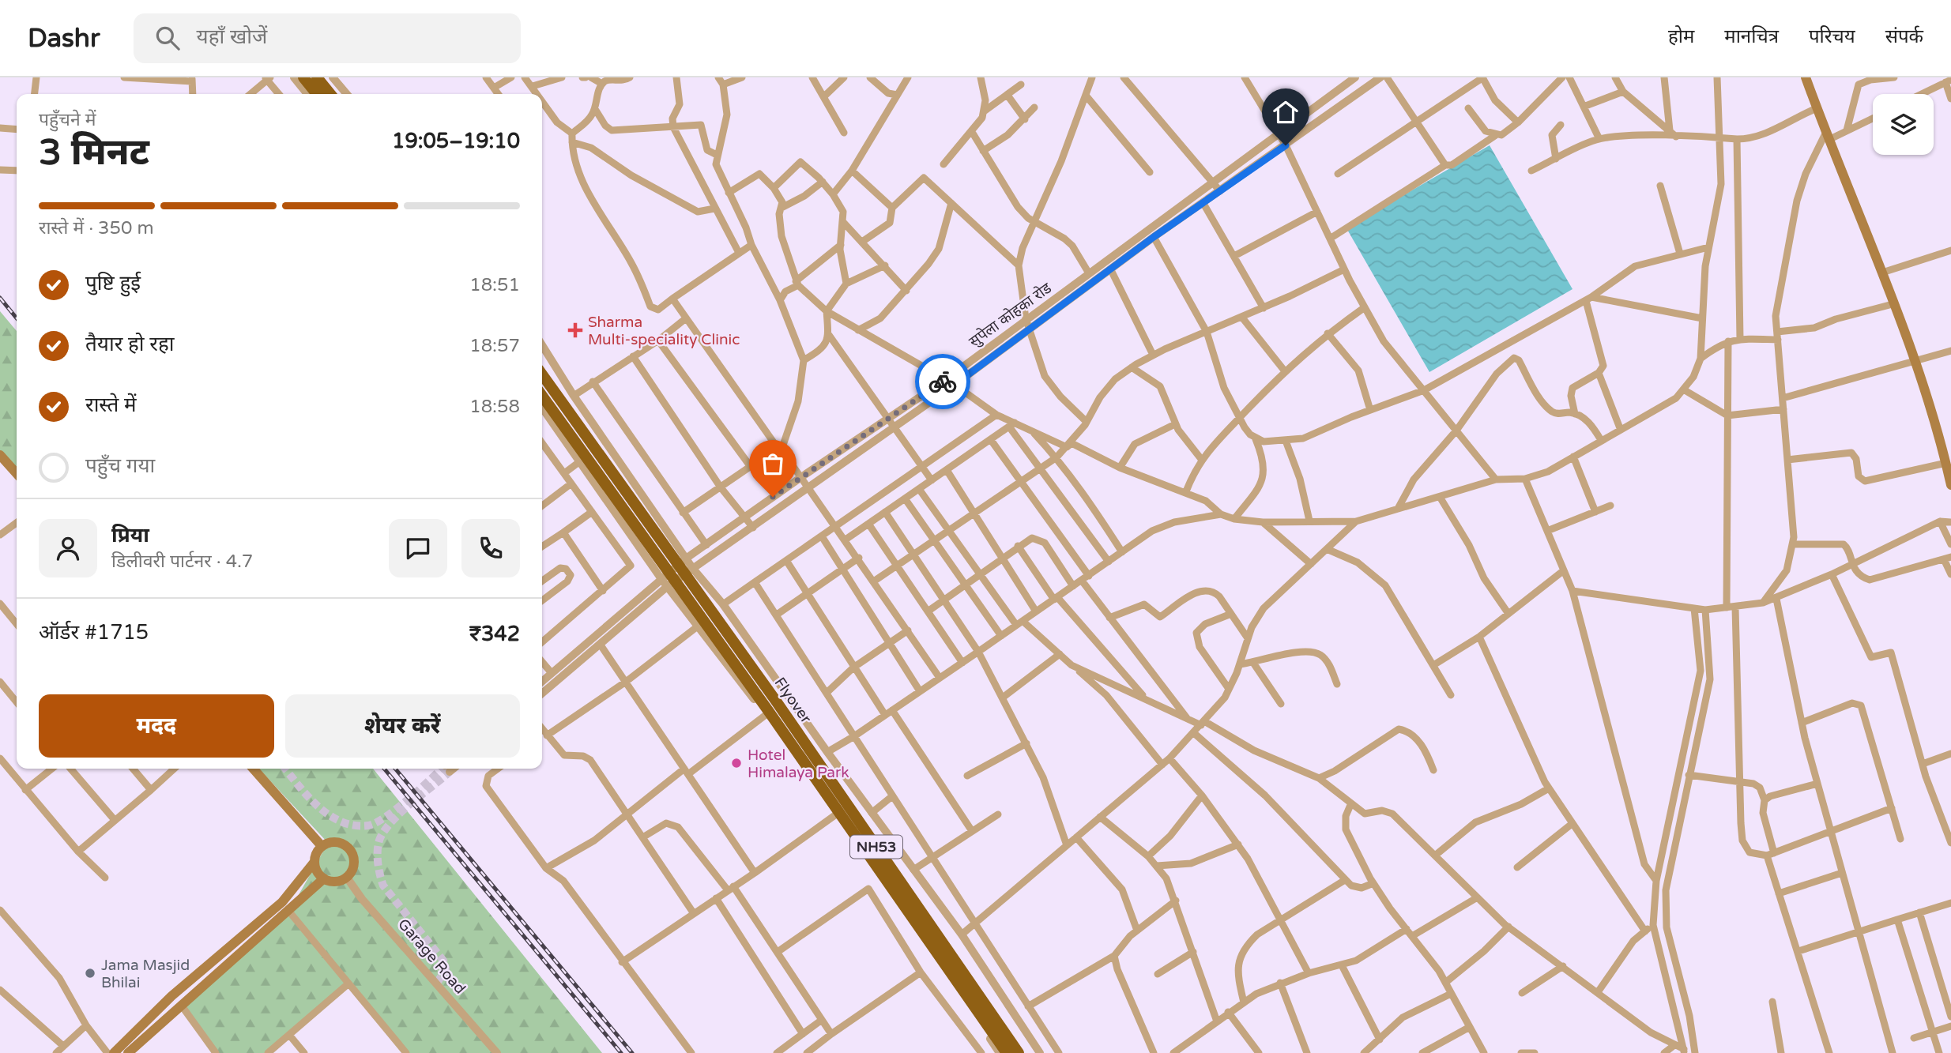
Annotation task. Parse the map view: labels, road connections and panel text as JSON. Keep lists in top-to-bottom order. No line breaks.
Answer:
{"streets":{"highway":["Flyover","NH53"],"street":["सुपेला कोहका रोड","Garage Road"]},"places":{"health":["Sharma Multi-speciality Clinic"],"other":["Hotel Himalaya Park","Jama Masjid Bhilai"]},"page":{"header":"Dashr","search":"यहाँ खोजें","nav":["होम","मानचित्र","परिचय","संपर्क"],"heading":["3 मिनट","पहुँचने में","19:05–19:10"],"panel":["प्रिया","डिलीवरी पार्टनर · 4.7","ऑर्डर #1715","₹342"],"bar":"रास्ते में · 350 m","list":[["पुष्टि हुई","18:51"],["तैयार हो रहा","18:57"],["रास्ते में","18:58"],"पहुँच गया"],"buttons":["मदद","शेयर करें"]}}
